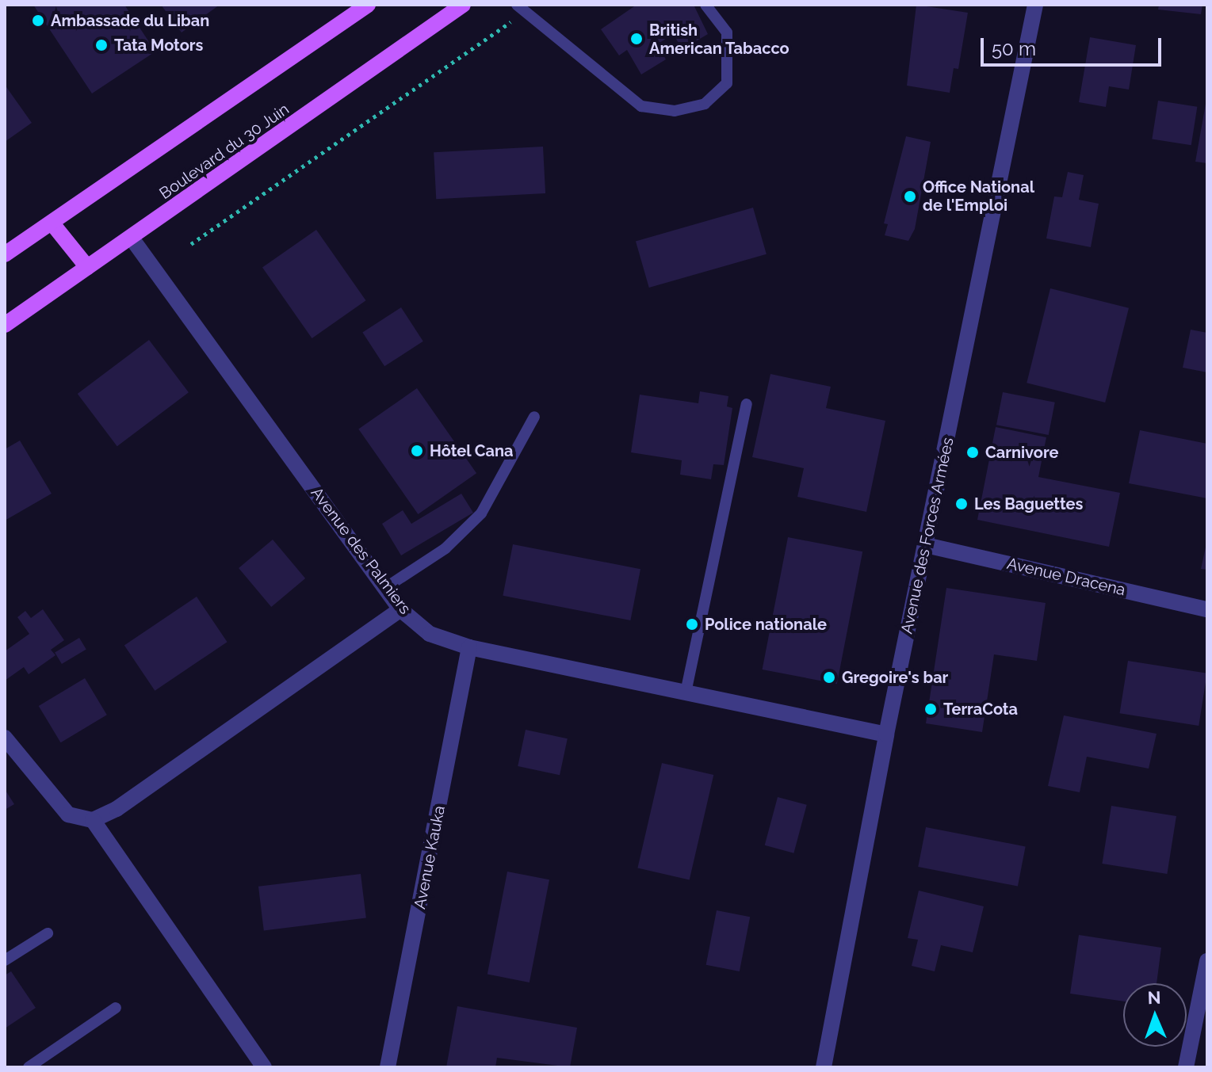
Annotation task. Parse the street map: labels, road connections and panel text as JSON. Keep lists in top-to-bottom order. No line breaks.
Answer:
{"streets":{"main road":["Boulevard du 30 Juin"],"street":["Avenue des Forces Armées","Avenue des Palmiers","Avenue Dracena","Avenue Kauka"]},"crossings":[["Boulevard du 30 Juin","Avenue des Palmiers"],["Avenue des Forces Armées","Avenue des Palmiers"],["Avenue des Forces Armées","Avenue Dracena"],["Avenue des Palmiers","Avenue Kauka"]],"places":["Ambassade du Liban","British American Tabacco","Tata Motors","Office National de l'Emploi","Hôtel Cana","Carnivore","Les Baguettes","Police nationale","Gregoire's bar","TerraCota"],"scale_bar":"50 m","north":"top"}
